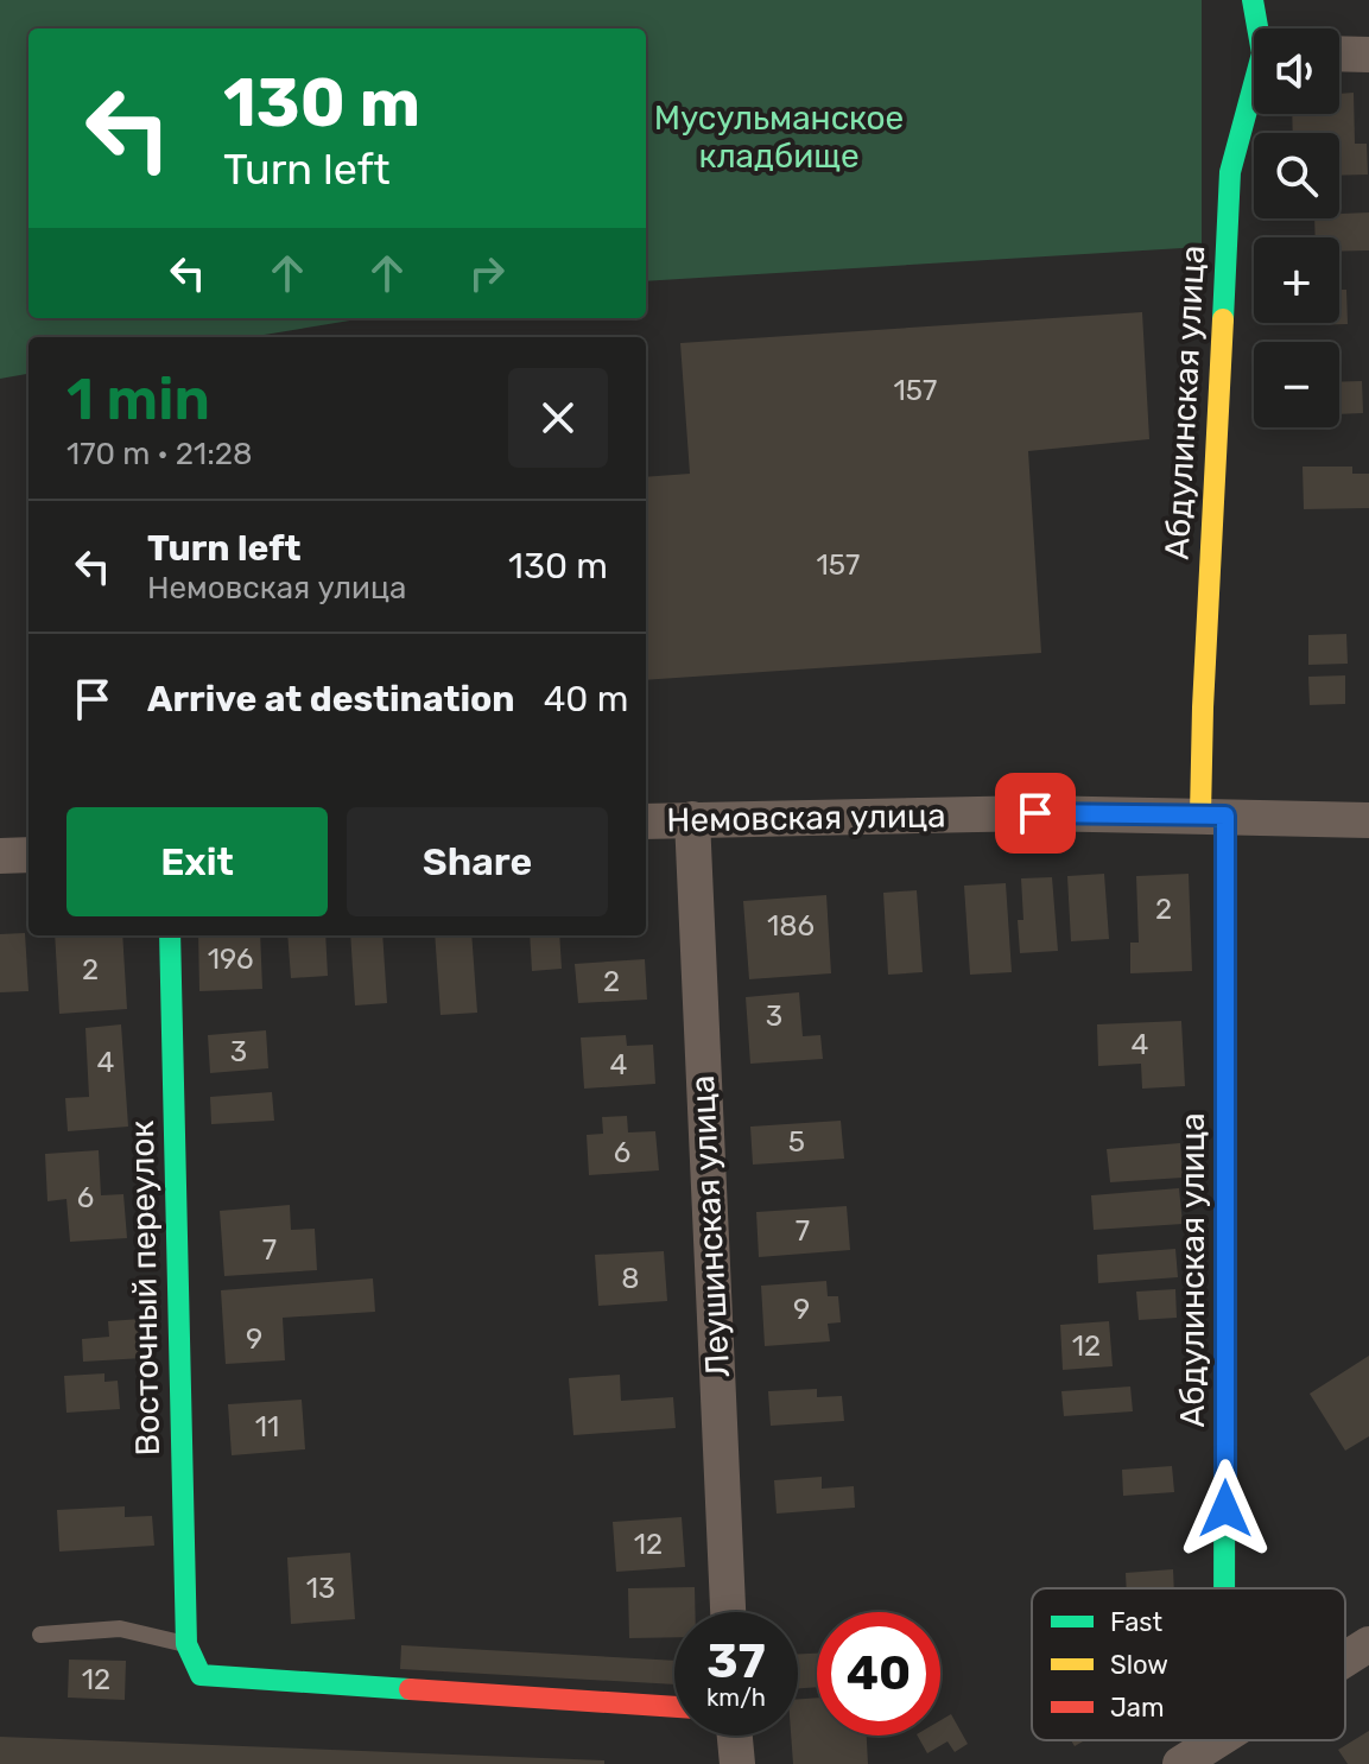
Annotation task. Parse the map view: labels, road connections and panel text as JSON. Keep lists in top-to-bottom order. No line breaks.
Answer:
{"streets":{"street":["Абдулинская улица","Немовская улица","Леушинская улица","Восточный переулок"]},"crossings":[["Абдулинская улица","Немовская улица"],["Немовская улица","Леушинская улица"]],"parks":["Мусульманское кладбище"],"house_numbers":["157","157","2","186","196","2","2","3","4","3","4","4","5","6","6","7","7","8","9","9","12","11","12","13","12"],"legend":["Fast","Slow","Jam"],"page":{"map_buttons":["+","−"],"turn":["130 m","Turn left"],"heading":["1 min","170 m · 21:28"],"list":[{"name":"Turn left","note":"Немовская улица","value":"130 m"},{"name":"Arrive at destination","value":"40 m"}],"buttons":["Exit","Share"],"speed":"37 km/h","limit":"40"}}
